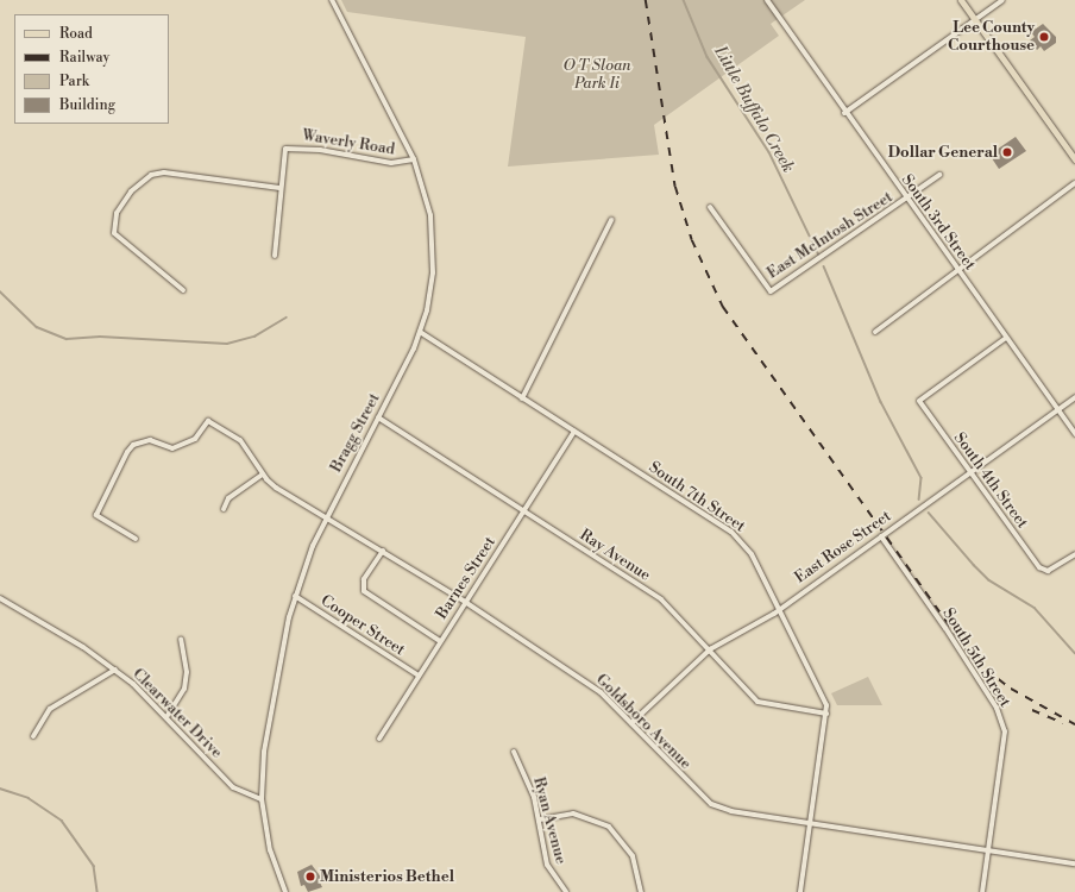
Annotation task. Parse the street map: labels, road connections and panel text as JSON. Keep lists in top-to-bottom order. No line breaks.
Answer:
{"streets":{"street":["Waverly Road","South 3rd Street","East McIntosh Street","Bragg Street","South 4th Street","South 7th Street","East Rose Street","Ray Avenue","Barnes Street","Cooper Street","South 5th Street","Clearwater Drive","Goldsboro Avenue","Ryan Avenue"]},"crossings":[["Waverly Road","Bragg Street"],["South 3rd Street","East McIntosh Street"],["South 3rd Street","South 4th Street"],["South 3rd Street","East Rose Street"],["Bragg Street","South 7th Street"],["Bragg Street","Ray Avenue"],["Bragg Street","Cooper Street"],["Bragg Street","Clearwater Drive"],["Bragg Street","Goldsboro Avenue"],["South 4th Street","East Rose Street"],["South 7th Street","East Rose Street"],["South 7th Street","Ray Avenue"],["South 7th Street","Barnes Street"],["South 7th Street","Goldsboro Avenue"],["East Rose Street","Ray Avenue"],["East Rose Street","South 5th Street"],["East Rose Street","Goldsboro Avenue"],["Ray Avenue","Barnes Street"],["Barnes Street","Cooper Street"],["Barnes Street","Goldsboro Avenue"],["South 5th Street","Goldsboro Avenue"]],"water":["Little Buffalo Creek"],"parks":["O T Sloan Park Ii"],"places":["Lee County Courthouse","Dollar General","Ministerios Bethel"],"legend":["Road","Railway","Park","Building"]}
